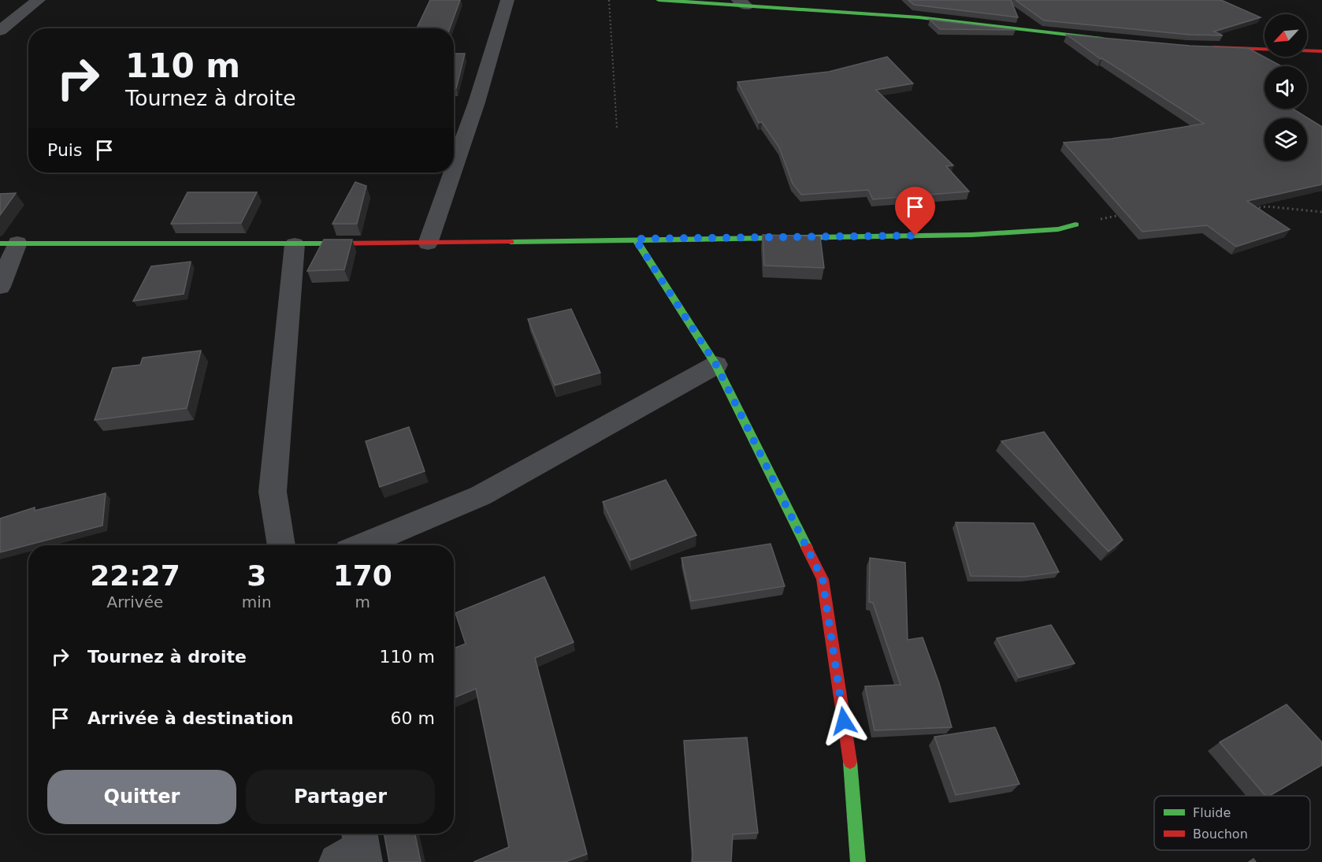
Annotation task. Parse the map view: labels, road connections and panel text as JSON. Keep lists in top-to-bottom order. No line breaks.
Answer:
{"legend":["Fluide","Bouchon"],"north":"bottom left","page":{"turn":["110 m","Tournez à droite"],"then":"Puis","eta":["22:27","Arrivée","3","min","170","m"],"list":[{"name":"Tournez à droite","value":"110 m"},{"name":"Arrivée à destination","value":"60 m"}],"buttons":["Quitter","Partager"]}}
